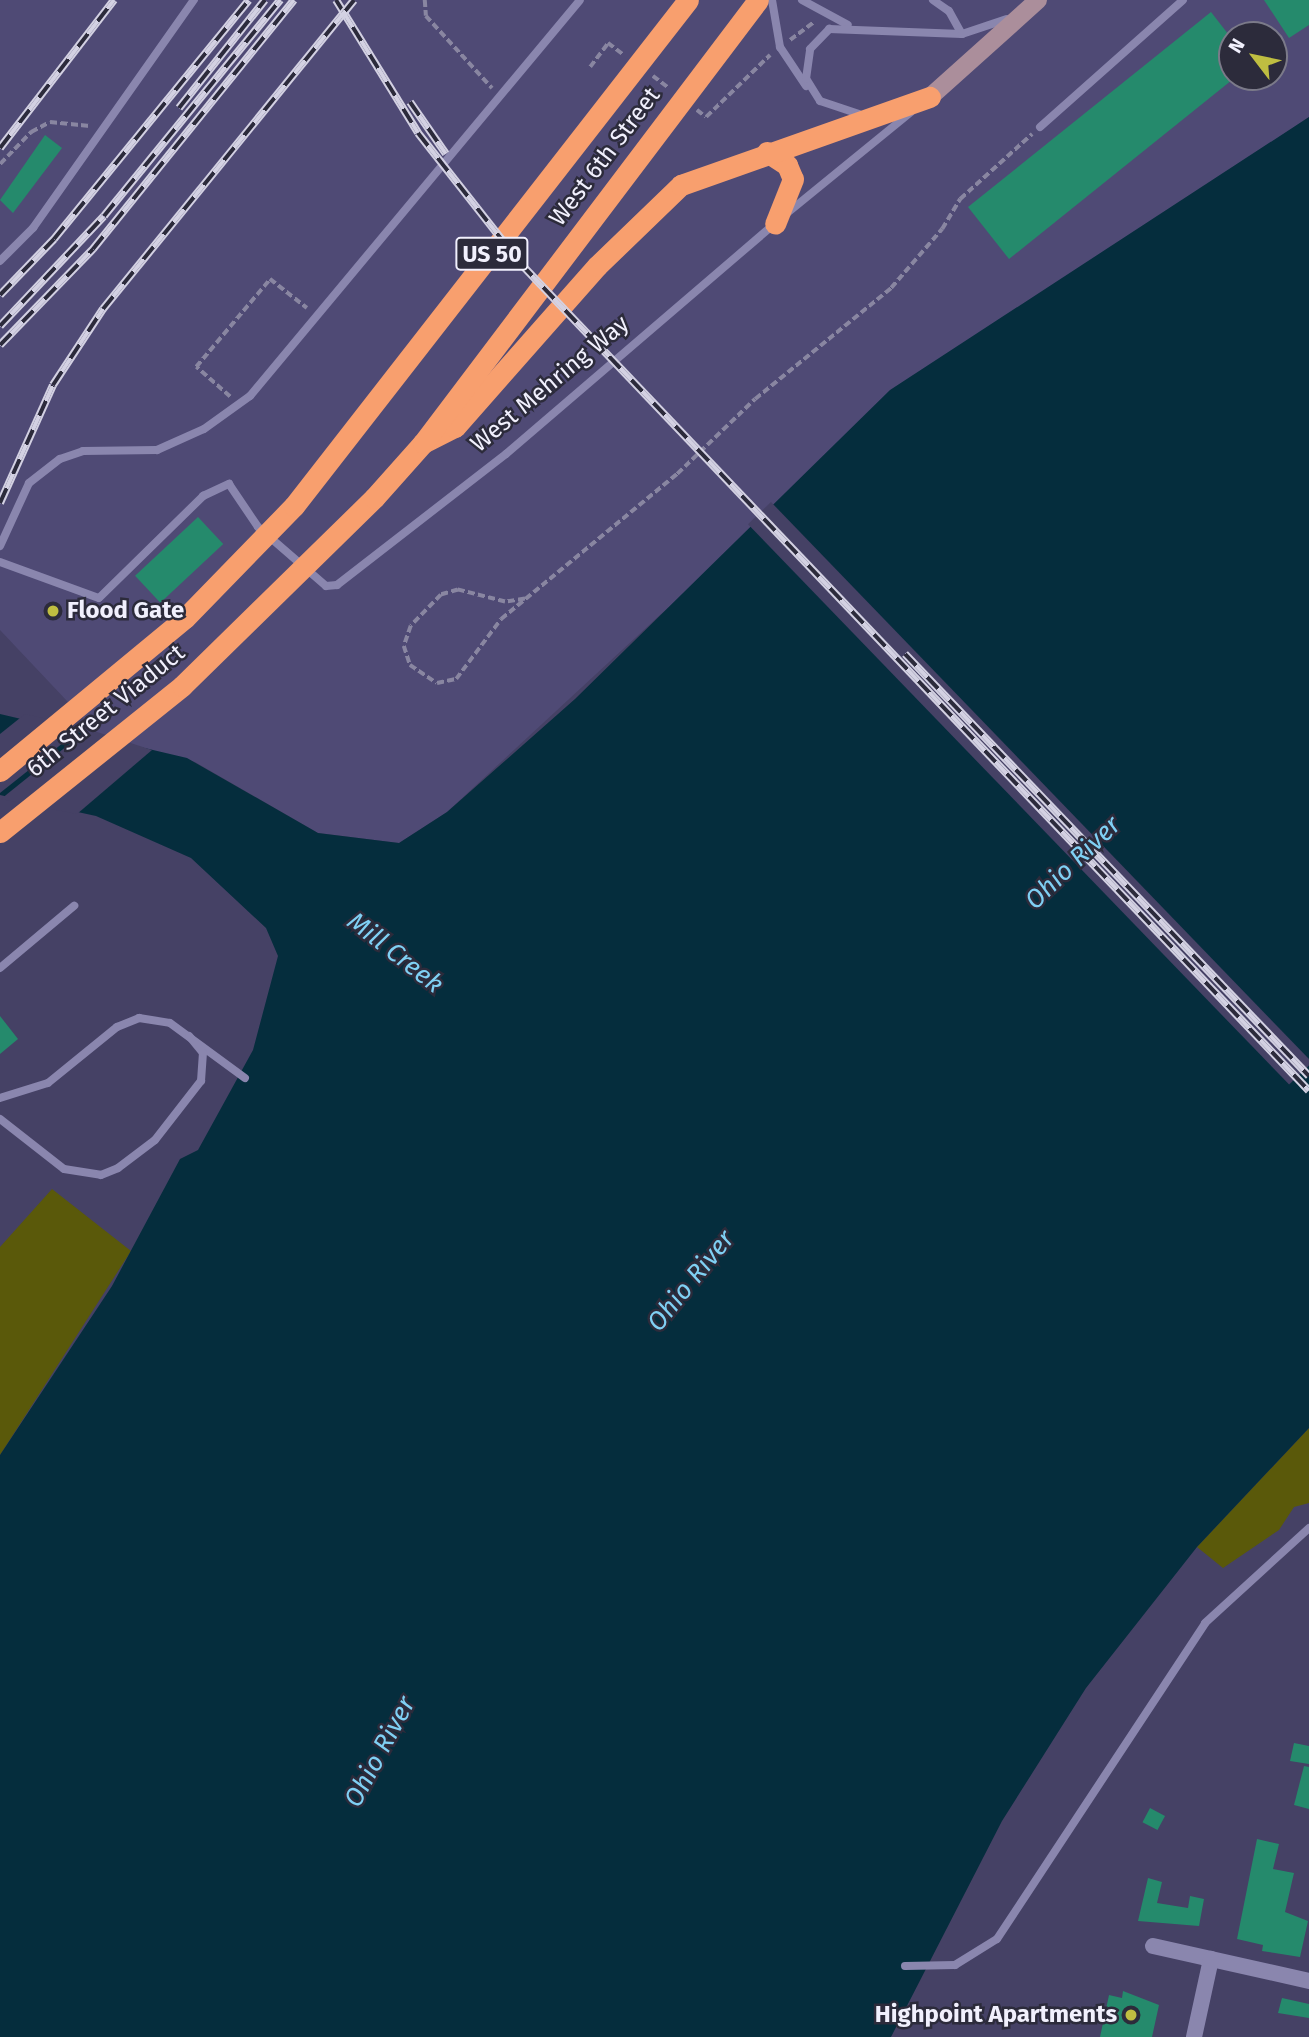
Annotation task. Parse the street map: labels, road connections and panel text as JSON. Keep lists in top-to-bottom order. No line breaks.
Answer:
{"streets":{"highway":["West 6th Street","US 50","6th Street Viaduct"],"main road":["West Mehring Way"]},"crossings":[["West 6th Street","6th Street Viaduct"]],"water":["Ohio River","Mill Creek"],"places":["Flood Gate","Highpoint Apartments"],"north":"top left"}
